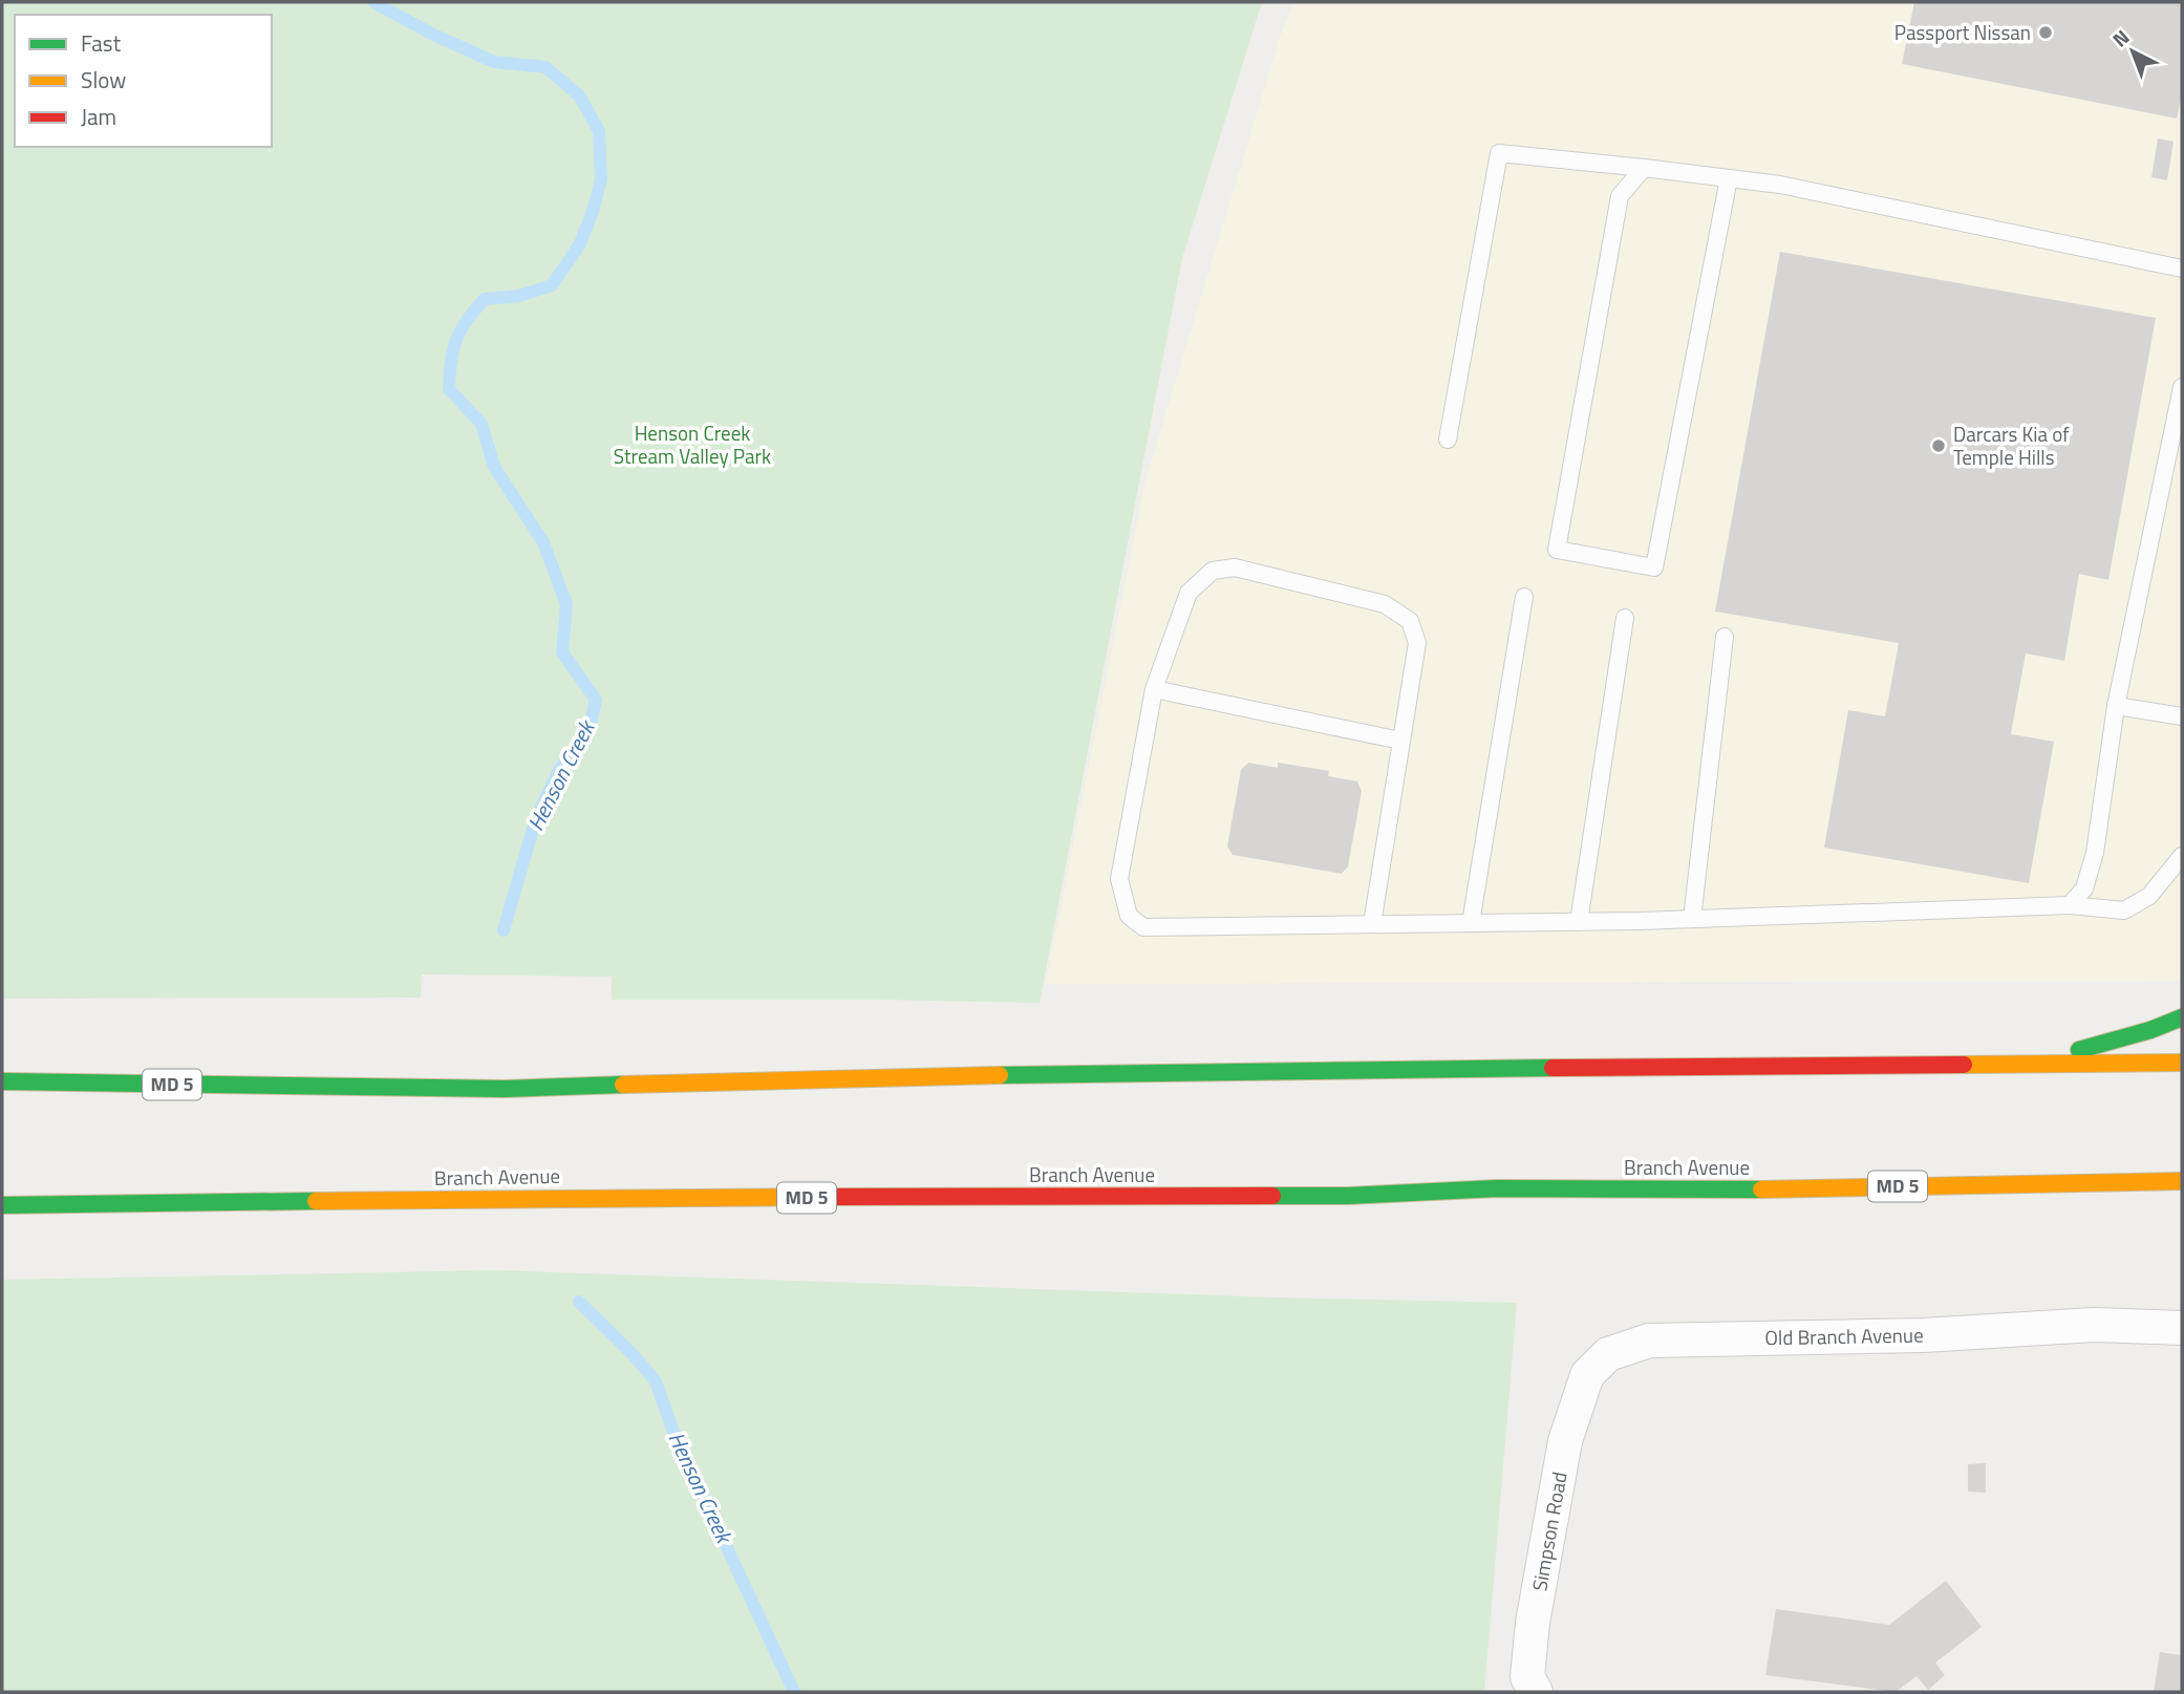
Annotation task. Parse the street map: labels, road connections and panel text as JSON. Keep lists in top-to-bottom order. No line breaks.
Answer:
{"streets":{"highway":["MD 5","Branch Avenue"],"street":["Old Branch Avenue","Simpson Road"]},"crossings":[["Old Branch Avenue","Simpson Road"]],"water":["Henson Creek"],"parks":["Henson Creek Stream Valley Park"],"places":["Passport Nissan","Darcars Kia of Temple Hills"],"legend":["Fast","Slow","Jam"],"north":"top left"}
